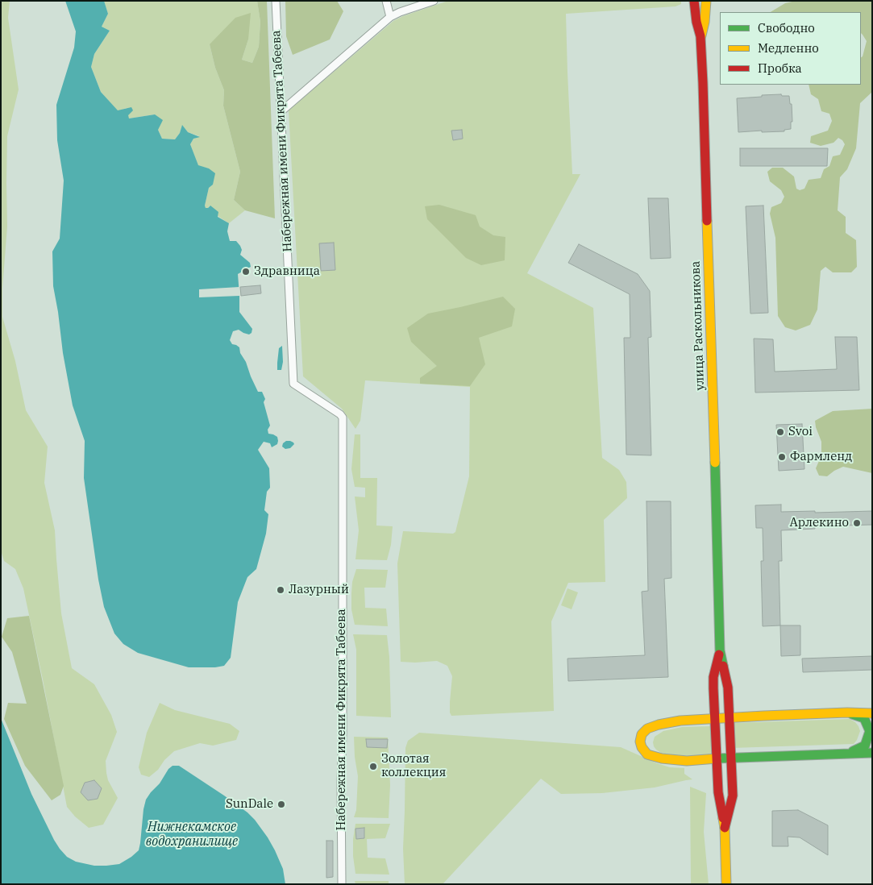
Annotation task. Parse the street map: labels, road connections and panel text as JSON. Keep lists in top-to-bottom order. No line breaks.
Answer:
{"streets":{"street":["Набережная имени Фикрята Табеева","улица Раскольникова"]},"water":["Нижнекамское водохранилище"],"places":["Здравница","Svoi","Фармленд","Арлекино","Лазурный","Золотая коллекция","SunDale"],"legend":["Свободно","Медленно","Пробка"]}
